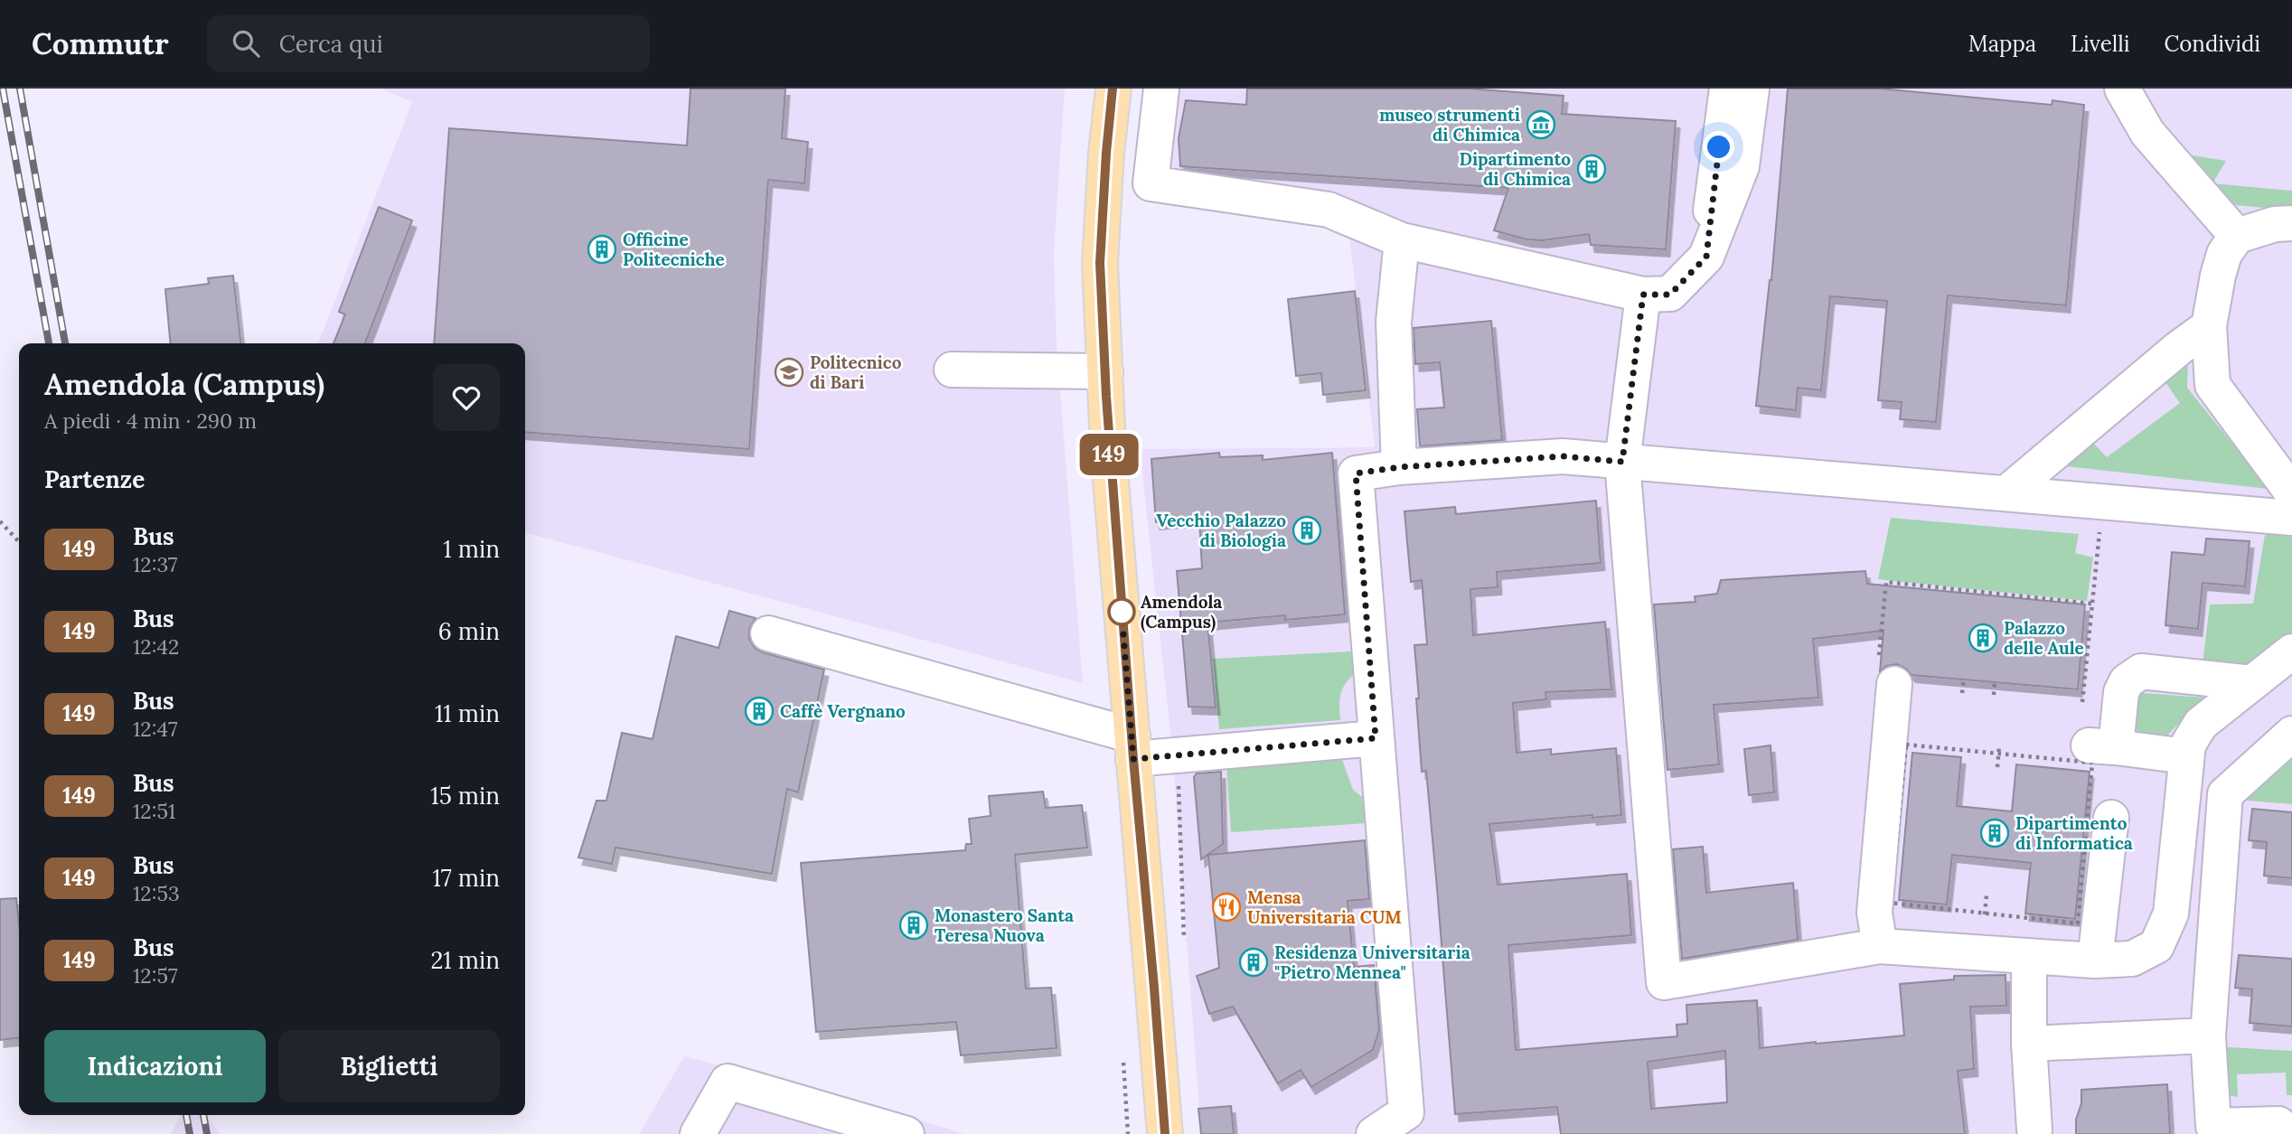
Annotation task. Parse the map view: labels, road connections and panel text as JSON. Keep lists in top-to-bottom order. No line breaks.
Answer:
{"places":{"museum":["museo strumenti di Chimica"],"building":["Dipartimento di Chimica","Officine Politecniche","Vecchio Palazzo di Biologia","Palazzo delle Aule","Caffè Vergnano","Dipartimento di Informatica","Monastero Santa Teresa Nuova","Residenza Universitaria \"Pietro Mennea\""],"school or university":["Politecnico di Bari"],"other":["Amendola (Campus)"],"restaurant":["Mensa Universitaria CUM"]},"lines":["bus line 149"],"page":{"header":"Commutr","search":"Cerca qui","nav":["Mappa","Livelli","Condividi"],"on_map":"149","heading":[["Amendola (Campus)","A piedi · 4 min · 290 m"],"Partenze"],"list":[{"mark":"149","name":"Bus","note":"12:37","value":"1 min"},{"mark":"149","name":"Bus","note":"12:42","value":"6 min"},{"mark":"149","name":"Bus","note":"12:47","value":"11 min"},{"mark":"149","name":"Bus","note":"12:51","value":"15 min"},{"mark":"149","name":"Bus","note":"12:53","value":"17 min"},{"mark":"149","name":"Bus","note":"12:57","value":"21 min"}],"buttons":["Indicazioni","Biglietti"]}}
